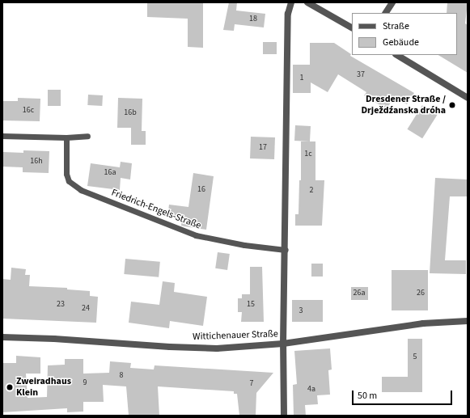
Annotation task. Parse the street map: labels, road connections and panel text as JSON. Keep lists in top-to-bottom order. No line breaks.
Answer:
{"streets":{"street":["Wittichenauer Straße"],"lane":["Friedrich-Engels-Straße"]},"places":["Dresdener Straße / Drježdźanska dróha","Zweiradhaus Klein"],"house_numbers":["18","37","1","16c","16b","17","1c","16h","16a","16","2","26a","26","23","15","24","3","5","8","9","7","4a"],"legend":["Straße","Gebäude"],"scale_bar":"50 m"}
